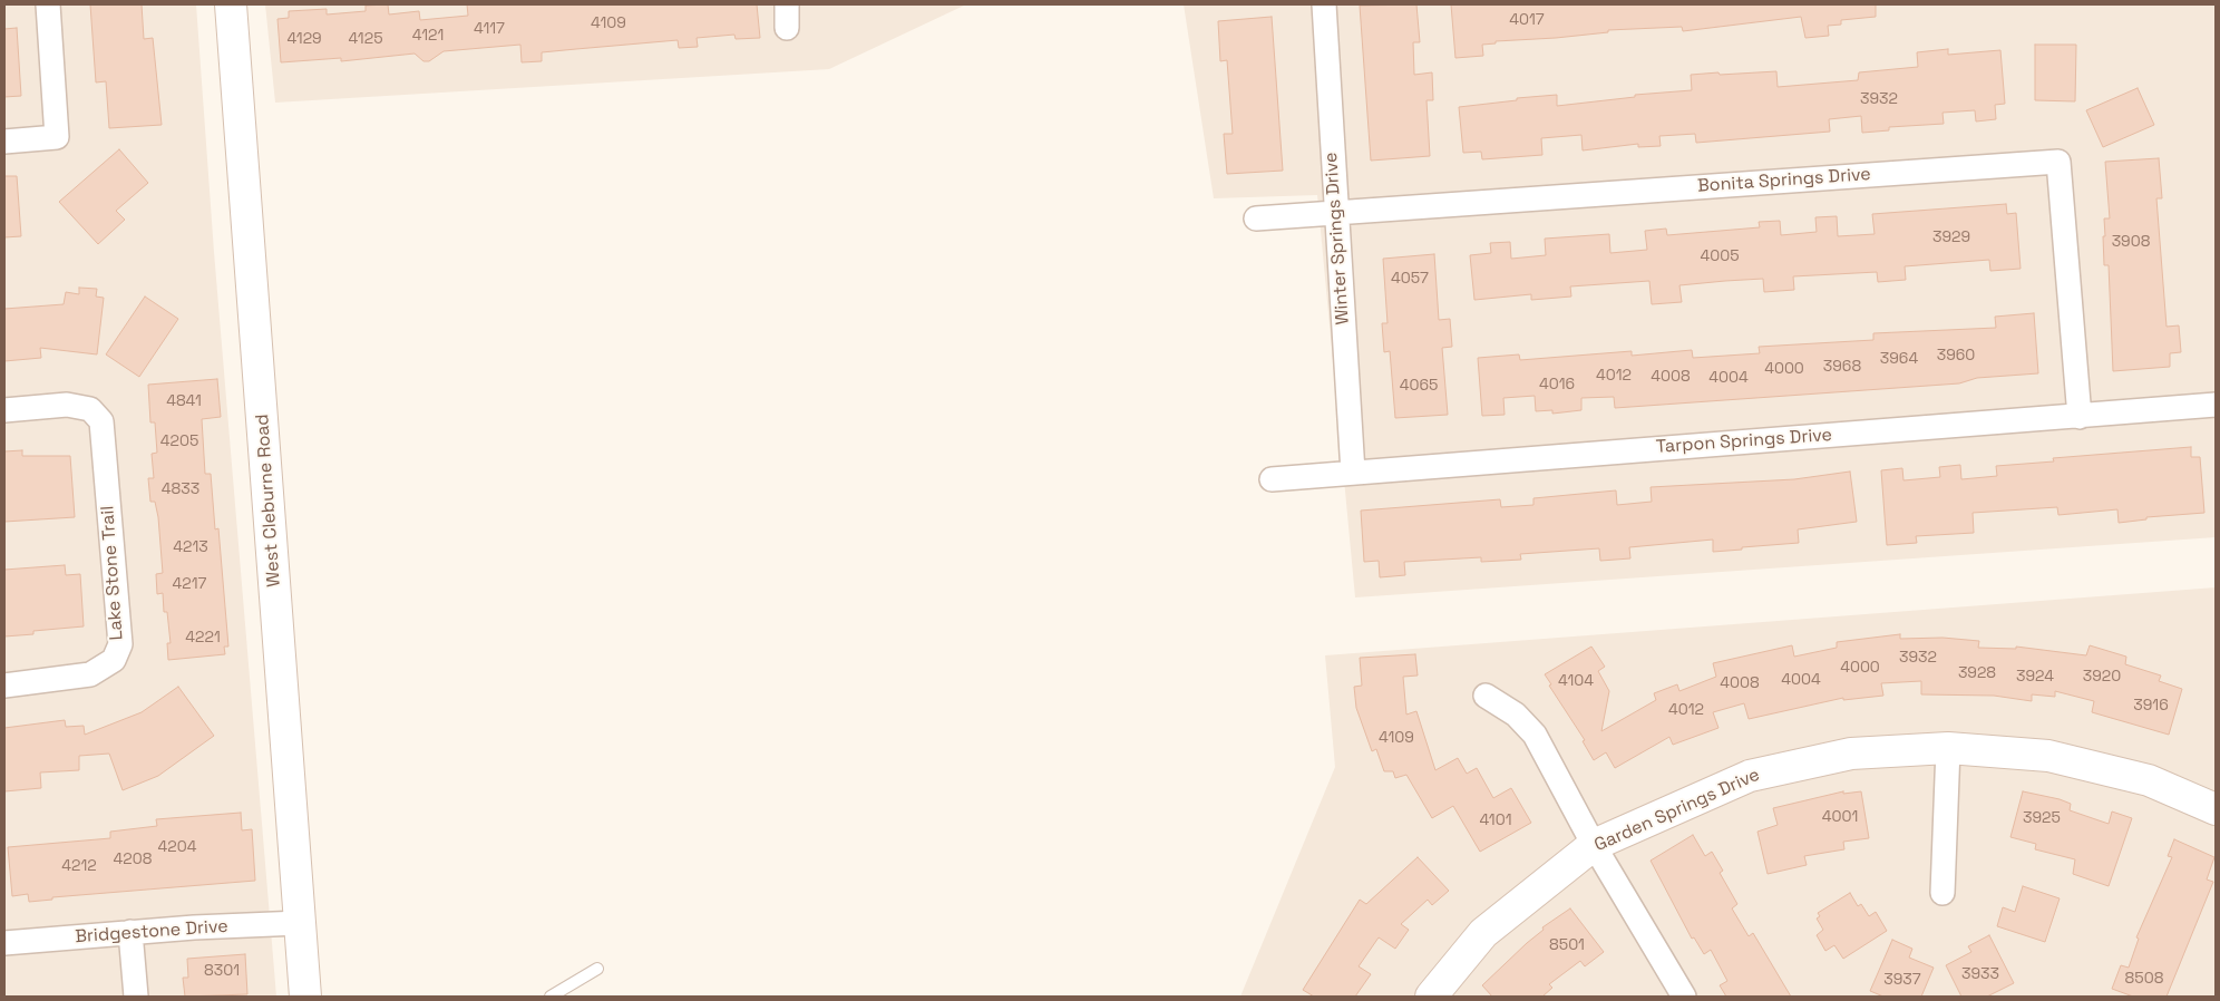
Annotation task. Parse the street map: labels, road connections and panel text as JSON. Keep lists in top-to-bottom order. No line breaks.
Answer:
{"streets":{"street":["Bonita Springs Drive","Winter Springs Drive","Tarpon Springs Drive","West Cleburne Road","Lake Stone Trail","Garden Springs Drive","Bridgestone Drive"]},"crossings":[["Bonita Springs Drive","Winter Springs Drive"],["Bonita Springs Drive","Tarpon Springs Drive"],["Winter Springs Drive","Tarpon Springs Drive"],["West Cleburne Road","Bridgestone Drive"]],"house_numbers":["4017","4109","4117","4121","4129","4125","3932","3929","3908","4005","4057","3960","3964","3968","4000","4012","4008","4004","4016","4065","4841","4205","4833","4213","4217","4221","3932","4000","3928","3924","3920","4004","4104","4008","3916","4012","4109","4001","3925","4101","4204","4208","4212","8501","8301","3933","8508","3937"]}
